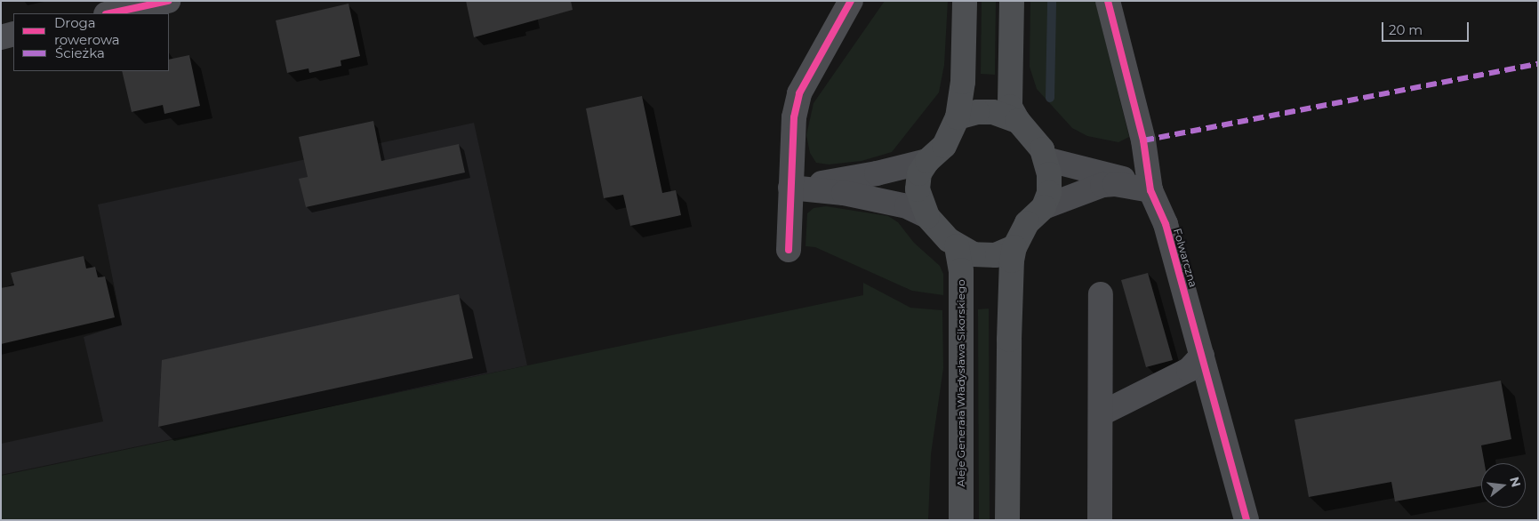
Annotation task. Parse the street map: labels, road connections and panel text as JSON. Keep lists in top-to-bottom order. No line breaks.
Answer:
{"streets":{"main road":["Aleje Generała Władysława Sikorskiego"],"street":["Folwarczna"]},"legend":["Droga rowerowa","Ścieżka"],"scale_bar":"20 m","north":"right"}
